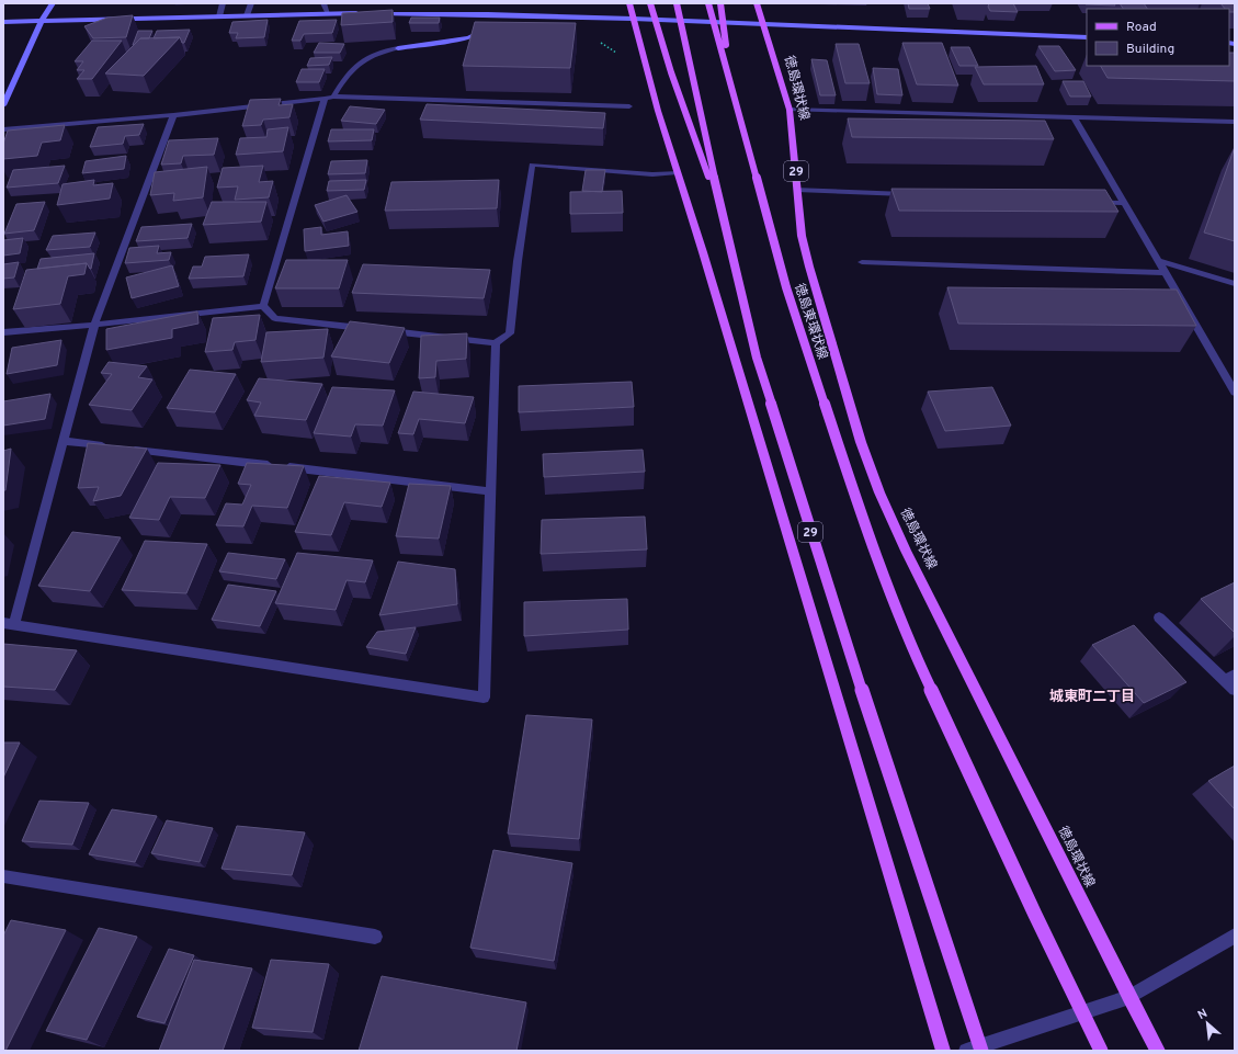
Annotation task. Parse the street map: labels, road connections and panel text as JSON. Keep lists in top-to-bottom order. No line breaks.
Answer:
{"streets":{"main road":["徳島環状線","29","徳島東環状線"]},"districts":["城東町二丁目"],"legend":["Road","Building"],"north":"top left"}
